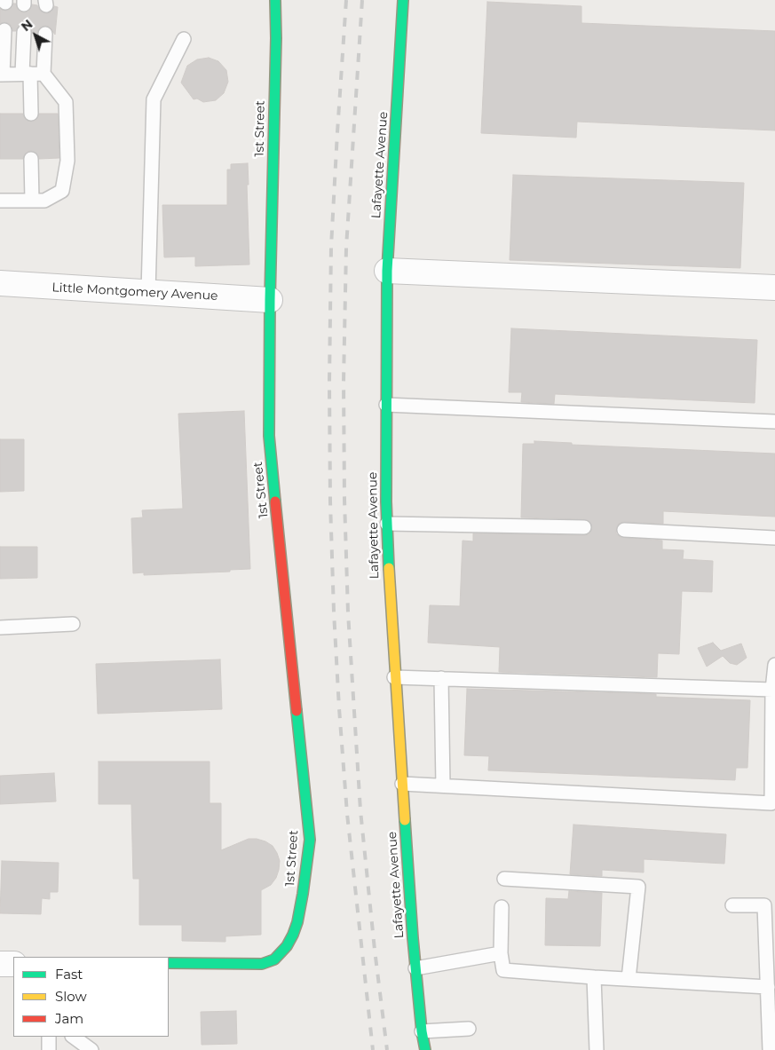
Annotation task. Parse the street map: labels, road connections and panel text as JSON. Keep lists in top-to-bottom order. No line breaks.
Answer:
{"streets":{"street":["1st Street","Lafayette Avenue","Little Montgomery Avenue"]},"crossings":[["1st Street","Little Montgomery Avenue"]],"legend":["Fast","Slow","Jam"],"north":"top left"}
